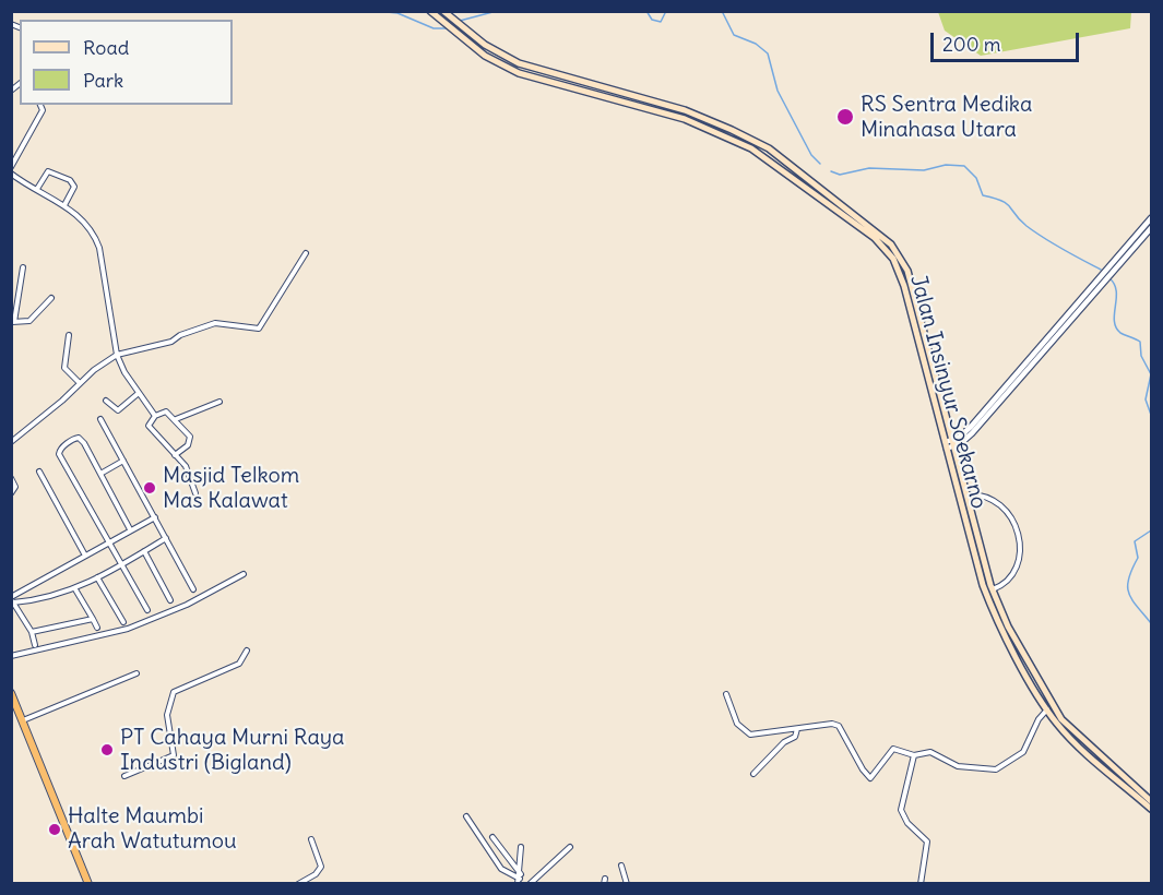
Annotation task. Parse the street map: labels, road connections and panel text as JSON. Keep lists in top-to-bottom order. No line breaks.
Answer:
{"streets":{"main road":["Jalan Insinyur Soekarno"]},"places":["RS Sentra Medika Minahasa Utara","Masjid Telkom Mas Kalawat","PT Cahaya Murni Raya Industri (Bigland)","Halte Maumbi Arah Watutumou"],"legend":["Road","Park"],"scale_bar":"200 m"}
